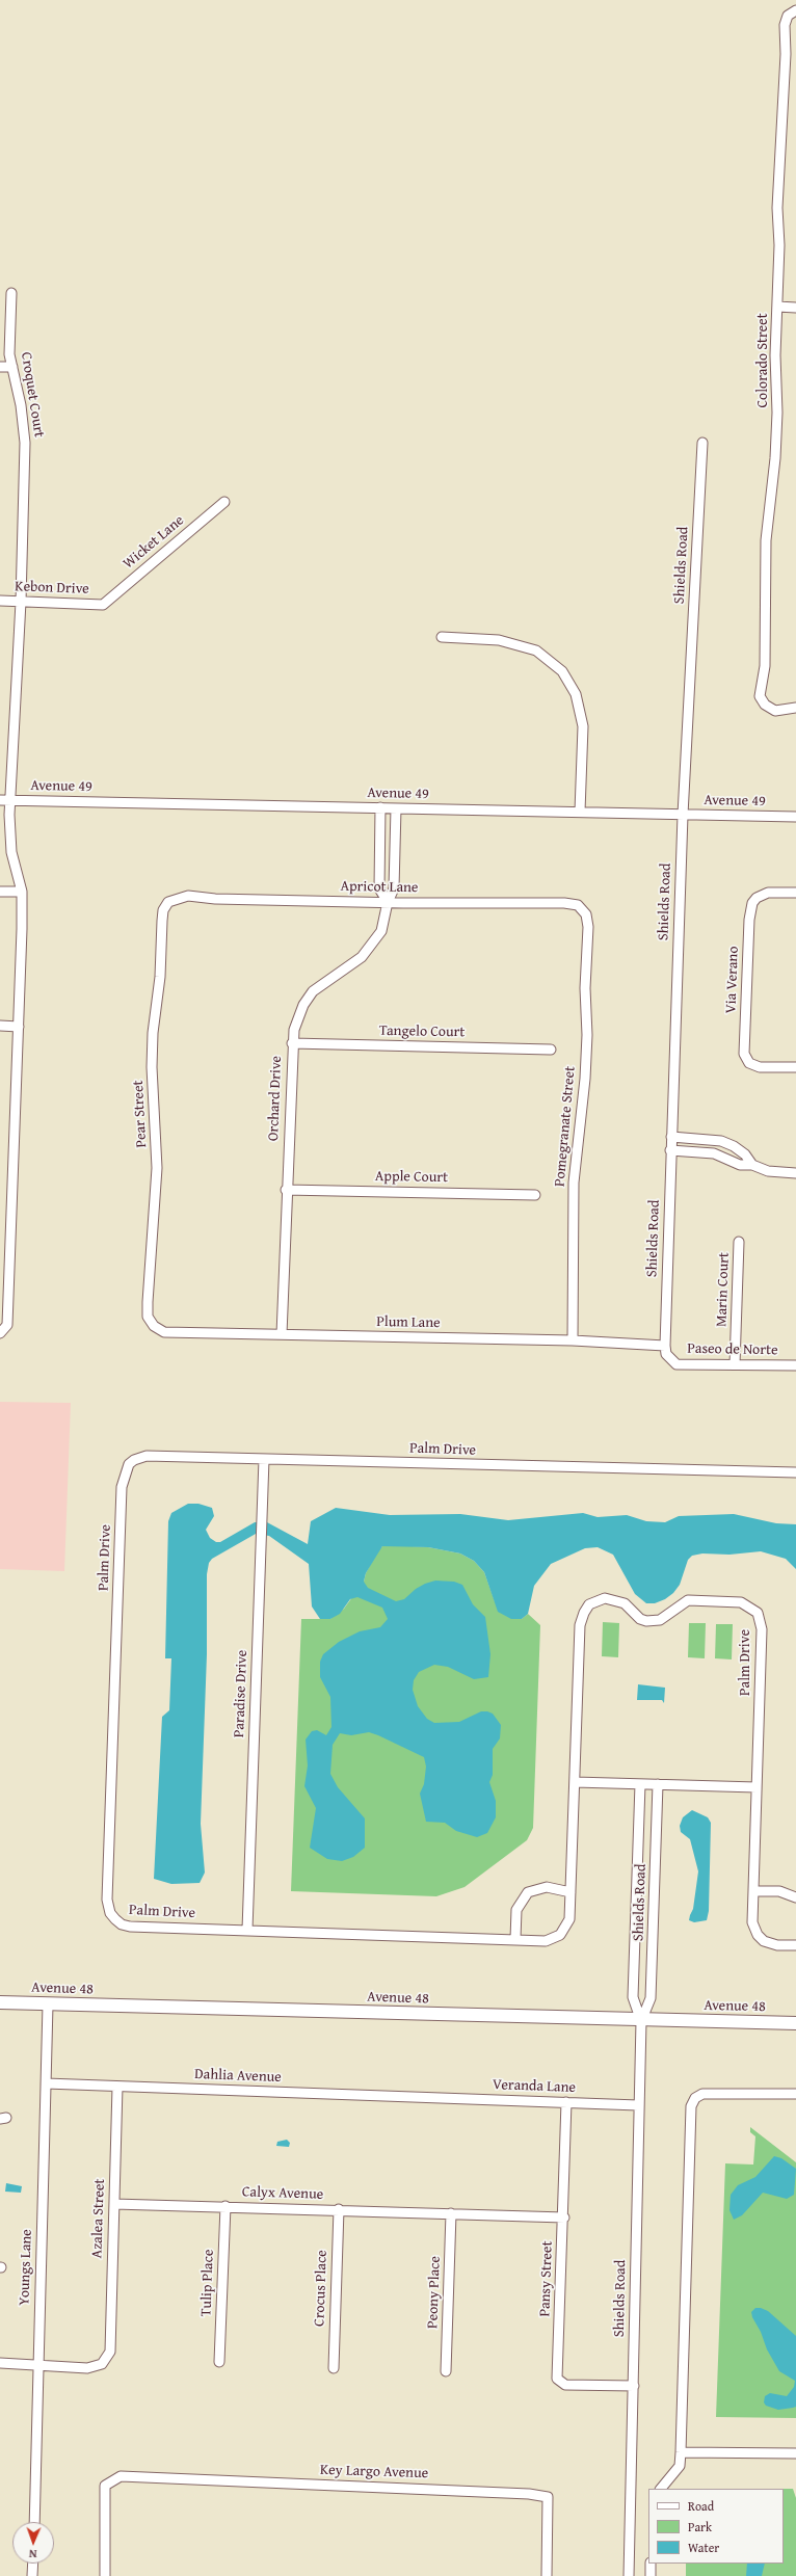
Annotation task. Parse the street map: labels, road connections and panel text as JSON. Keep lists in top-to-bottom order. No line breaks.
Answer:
{"streets":{"main road":["Avenue 48"],"street":["Colorado Street","Croquet Court","Wicket Lane","Shields Road","Kebon Drive","Avenue 49","Apricot Lane","Via Verano","Tangelo Court","Orchard Drive","Pear Street","Pomegranate Street","Apple Court","Marin Court","Plum Lane","Paseo de Norte","Palm Drive","Paradise Drive","Dahlia Avenue","Veranda Lane","Calyx Avenue","Azalea Street","Youngs Lane","Pansy Street","Tulip Place","Crocus Place","Peony Place","Key Largo Avenue"]},"crossings":[["Croquet Court","Kebon Drive"],["Croquet Court","Avenue 49"],["Wicket Lane","Kebon Drive"],["Shields Road","Avenue 49"],["Shields Road","Plum Lane"],["Shields Road","Paseo de Norte"],["Shields Road","Avenue 48"],["Shields Road","Veranda Lane"],["Shields Road","Pansy Street"],["Avenue 49","Orchard Drive"],["Apricot Lane","Orchard Drive"],["Apricot Lane","Pear Street"],["Apricot Lane","Pomegranate Street"],["Tangelo Court","Orchard Drive"],["Orchard Drive","Apple Court"],["Orchard Drive","Plum Lane"],["Pear Street","Plum Lane"],["Pomegranate Street","Plum Lane"],["Marin Court","Paseo de Norte"],["Palm Drive","Paradise Drive"],["Avenue 48","Youngs Lane"],["Dahlia Avenue","Veranda Lane"],["Dahlia Avenue","Azalea Street"],["Dahlia Avenue","Youngs Lane"],["Veranda Lane","Pansy Street"],["Calyx Avenue","Azalea Street"],["Calyx Avenue","Pansy Street"],["Calyx Avenue","Tulip Place"],["Calyx Avenue","Crocus Place"],["Calyx Avenue","Peony Place"],["Azalea Street","Youngs Lane"]],"legend":["Road","Park","Water"],"north":"bottom"}
